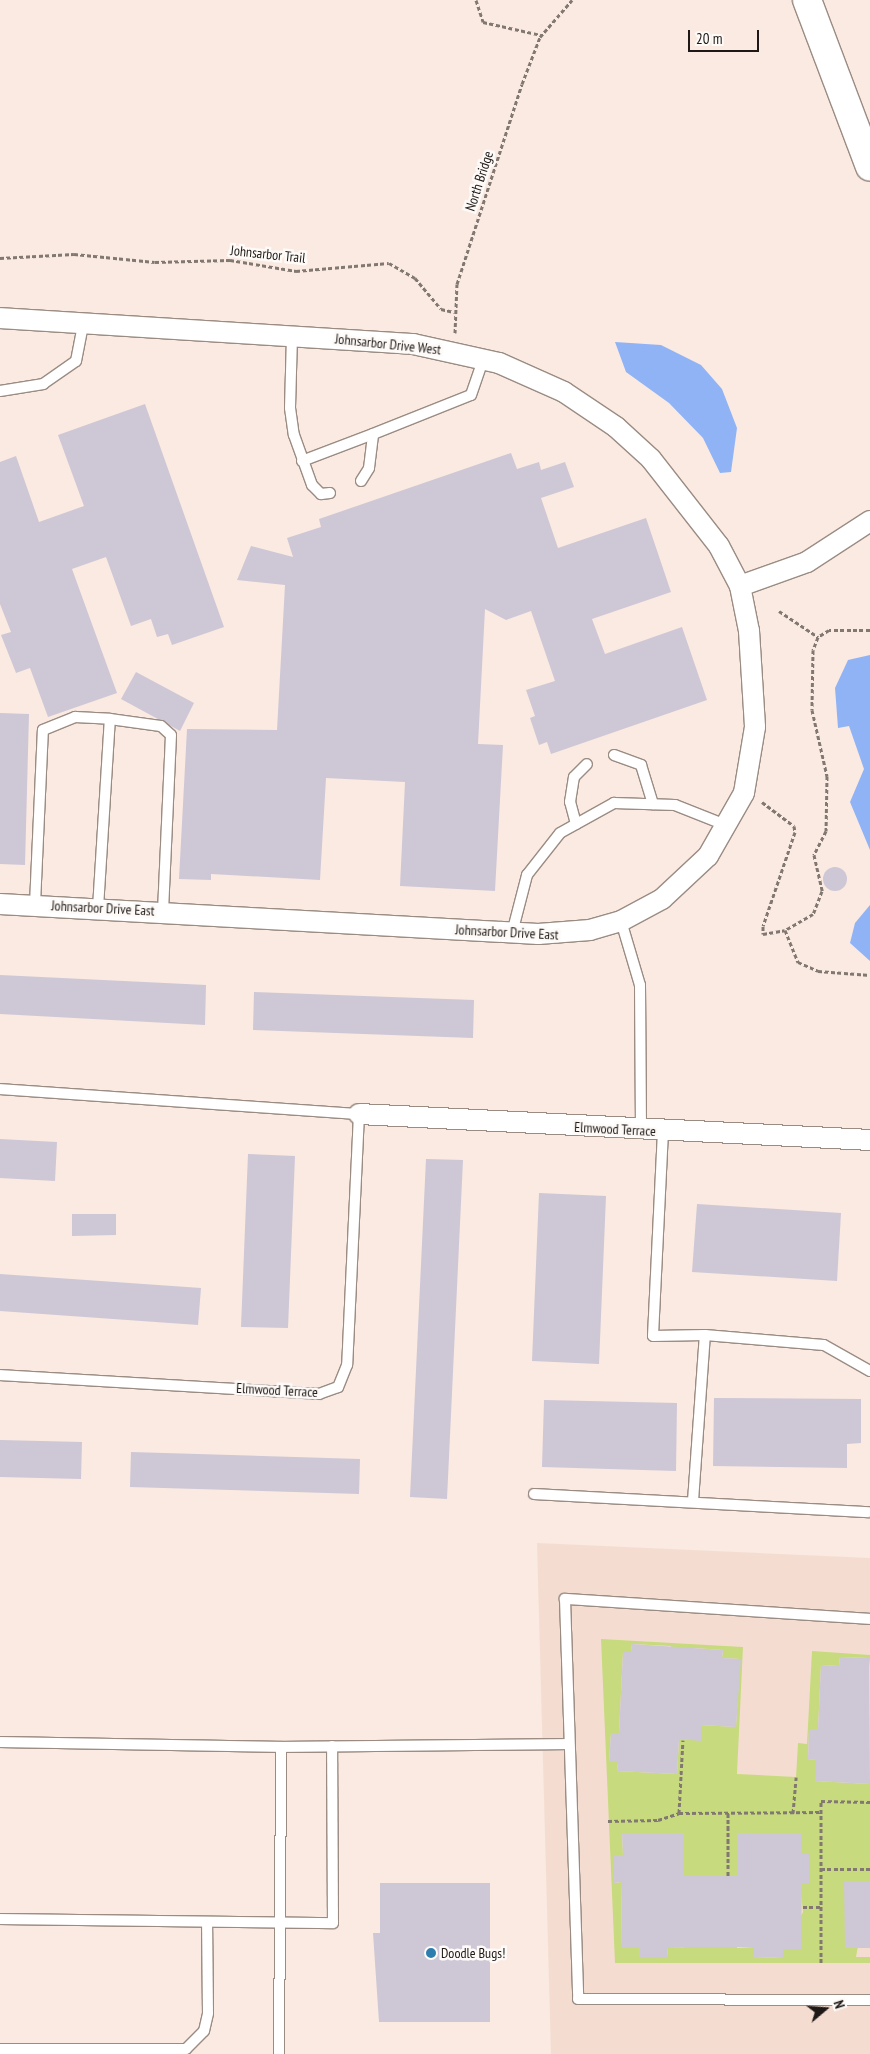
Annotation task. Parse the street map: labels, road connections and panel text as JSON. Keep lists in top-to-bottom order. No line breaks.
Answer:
{"streets":{"street":["Johnsarbor Drive West","Johnsarbor Drive East","Elmwood Terrace"],"path":["North Bridge","Johnsarbor Trail"]},"crossings":[["North Bridge","Johnsarbor Trail"],["Johnsarbor Drive West","Johnsarbor Drive East"]],"places":["Doodle Bugs!"],"scale_bar":"20 m","north":"right"}
